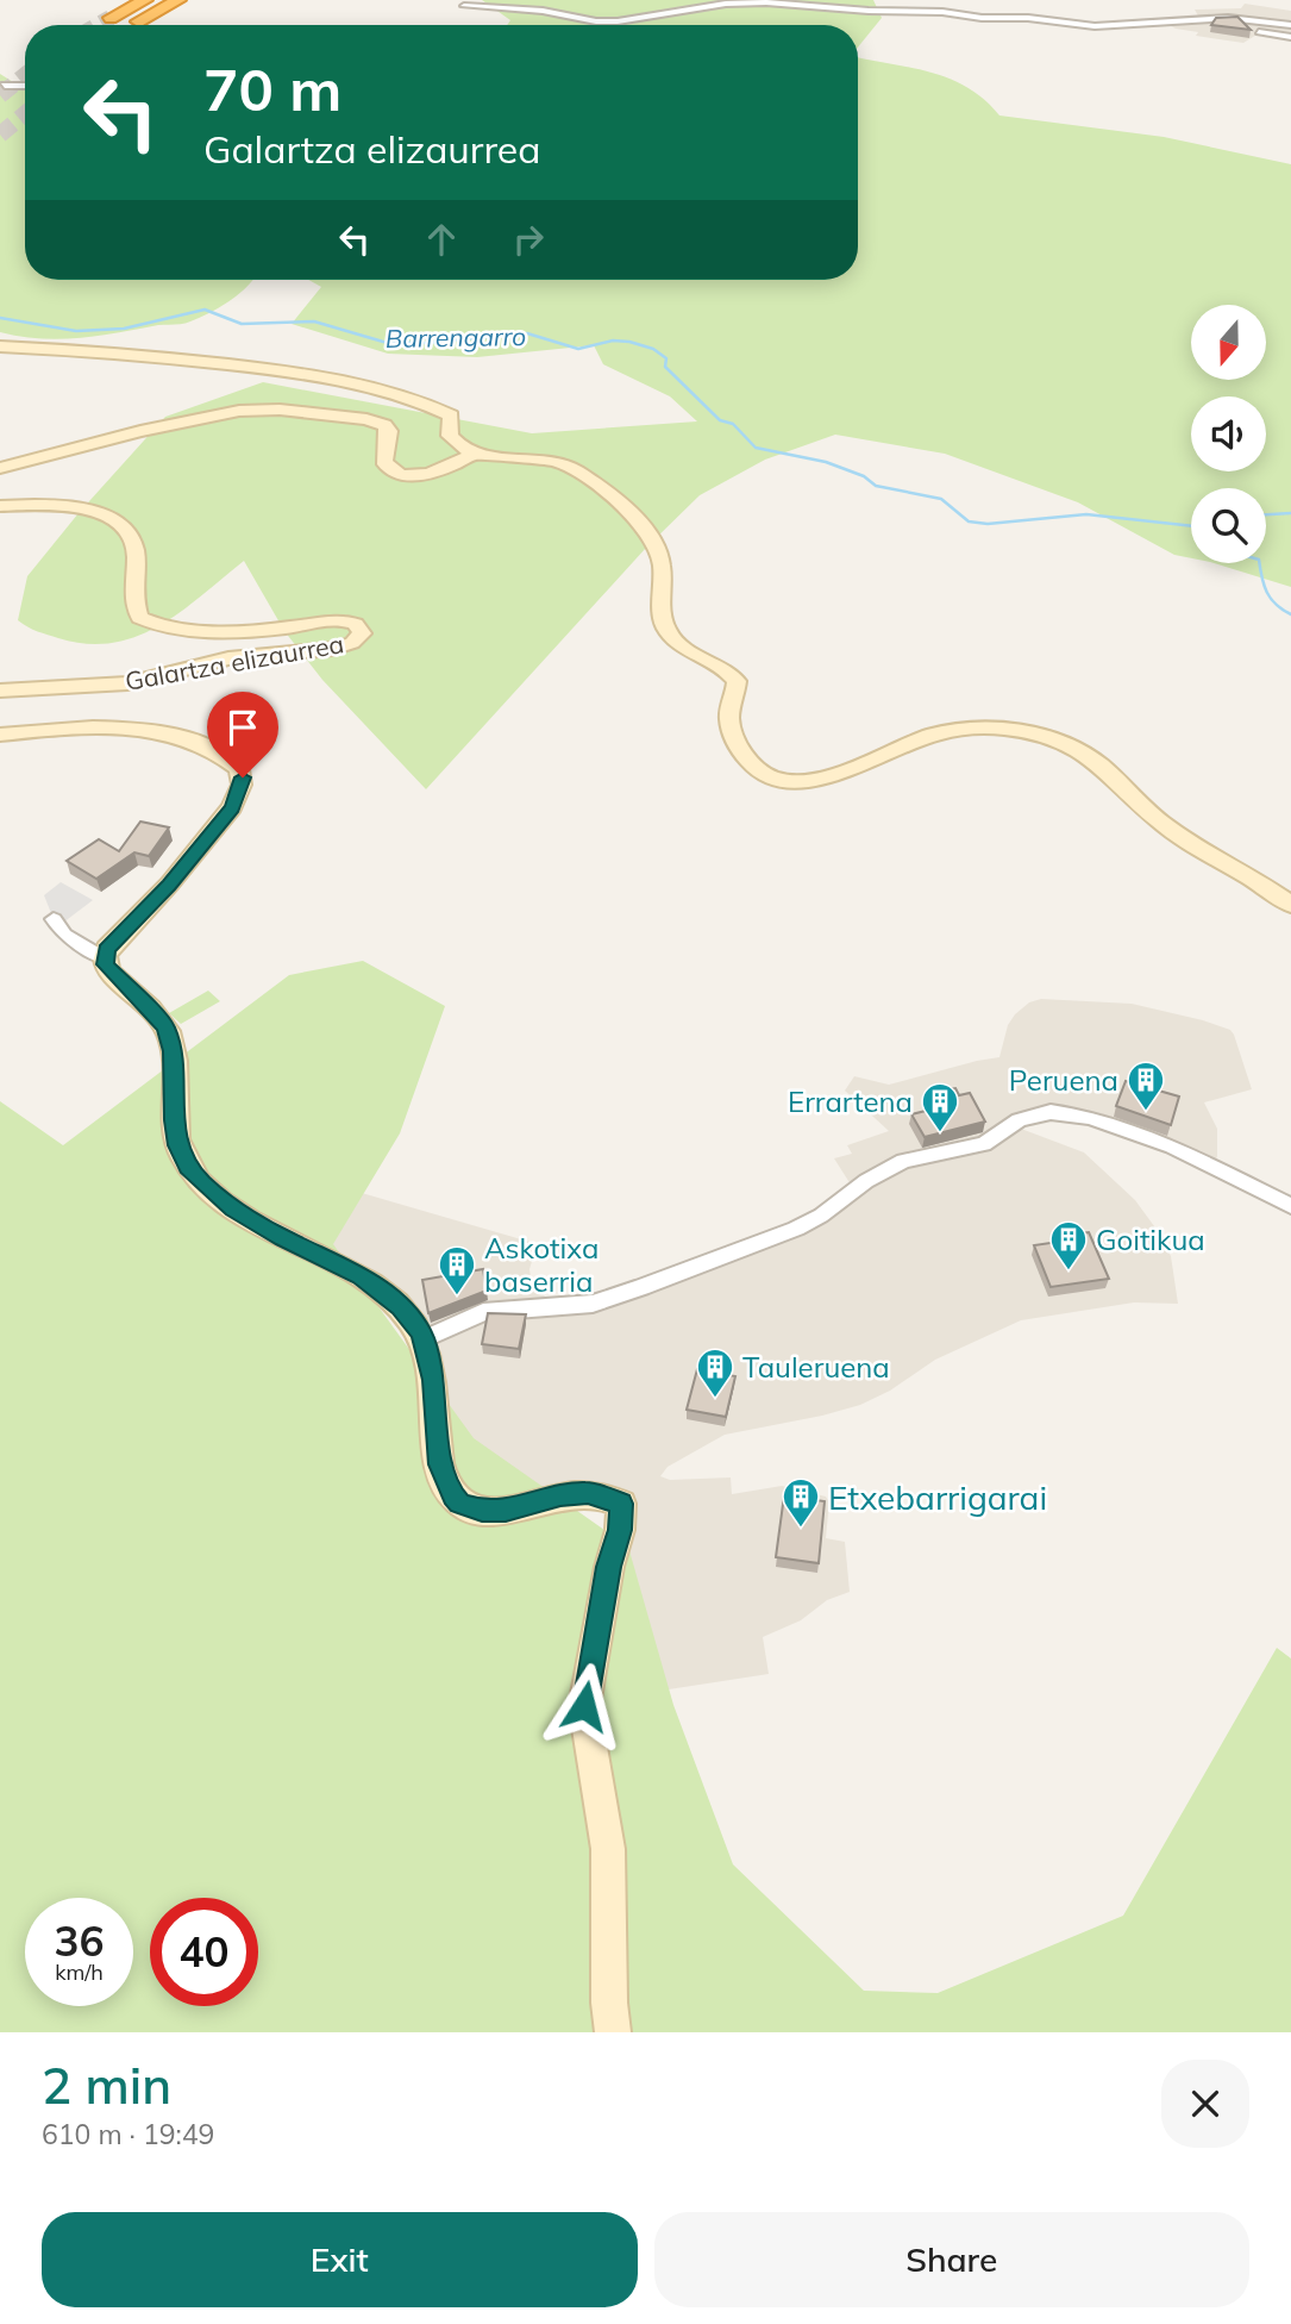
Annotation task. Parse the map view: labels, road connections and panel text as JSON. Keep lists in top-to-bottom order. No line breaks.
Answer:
{"streets":{"street":["Galartza elizaurrea"]},"water":["Barrengarro"],"places":{"building":["Peruena","Errartena","Goitikua","Askotixa baserria","Tauleruena","Etxebarrigarai"]},"north":"bottom","page":{"turn":["70 m","Galartza elizaurrea"],"speed":"36 km/h","limit":"40","heading":["2 min","610 m · 19:49"],"buttons":["Exit","Share"]}}
